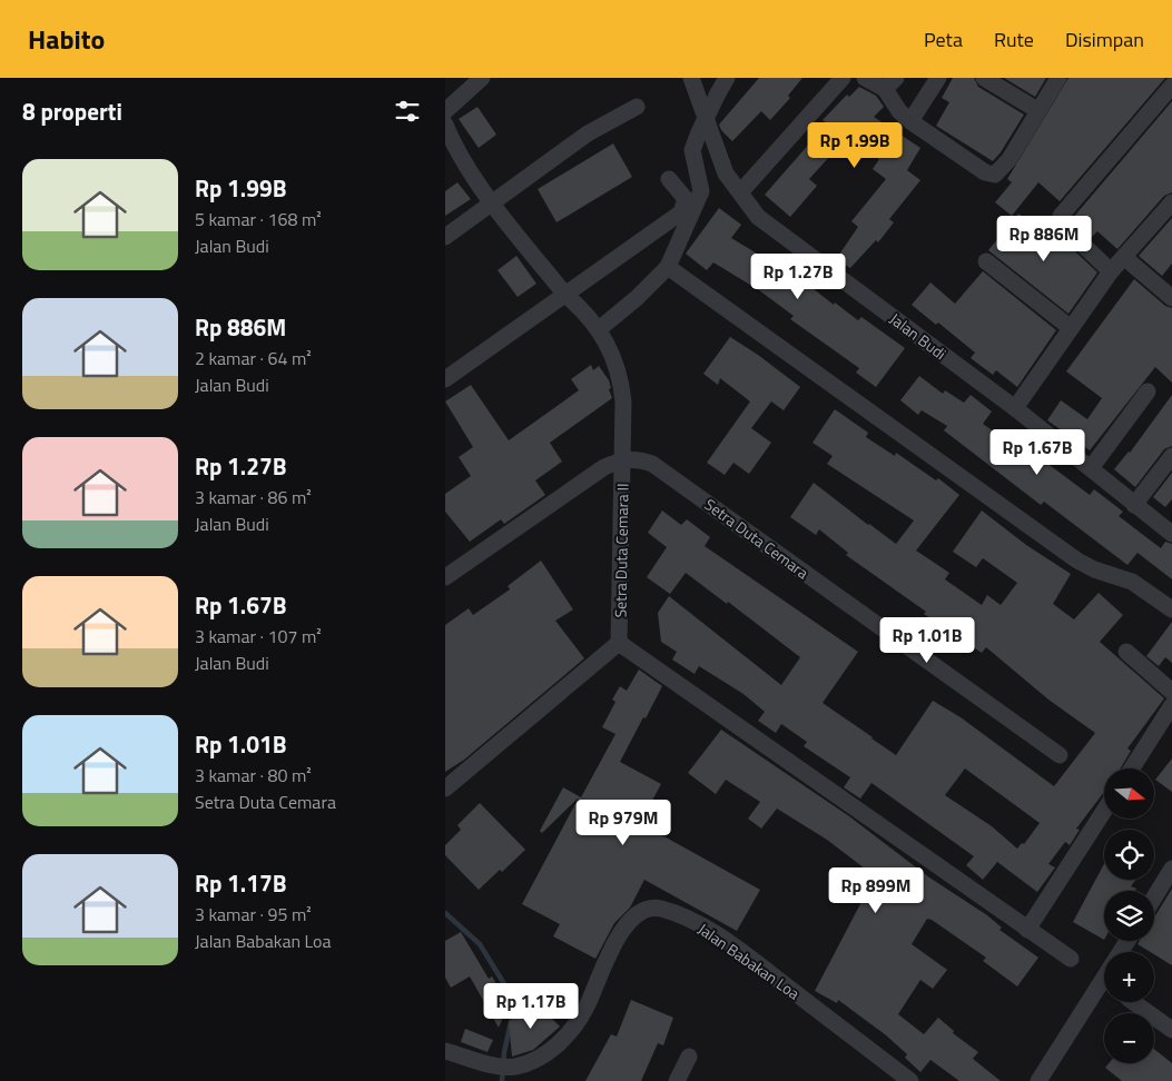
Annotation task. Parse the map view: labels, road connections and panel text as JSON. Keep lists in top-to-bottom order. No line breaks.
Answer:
{"streets":{"street":["Jalan Budi","Setra Duta Cemara","Setra Duta Cemara II","Jalan Babakan Loa"]},"crossings":[["Setra Duta Cemara","Setra Duta Cemara II"]],"north":"right","page":{"header":"Habito","nav":["Peta","Rute","Disimpan"],"heading":"8 properti","price":["Rp 1.99B","Rp 886M","Rp 1.27B","Rp 1.67B","Rp 1.01B","Rp 979M","Rp 899M","Rp 1.17B"],"list":[{"name":"Rp 1.99B","note":"5 kamar · 168 m² · Jalan Budi"},{"name":"Rp 886M","note":"2 kamar · 64 m² · Jalan Budi"},{"name":"Rp 1.27B","note":"3 kamar · 86 m² · Jalan Budi"},{"name":"Rp 1.67B","note":"3 kamar · 107 m² · Jalan Budi"},{"name":"Rp 1.01B","note":"3 kamar · 80 m² · Setra Duta Cemara"},{"name":"Rp 1.17B","note":"3 kamar · 95 m² · Jalan Babakan Loa"}],"map_buttons":["+","−"]}}
